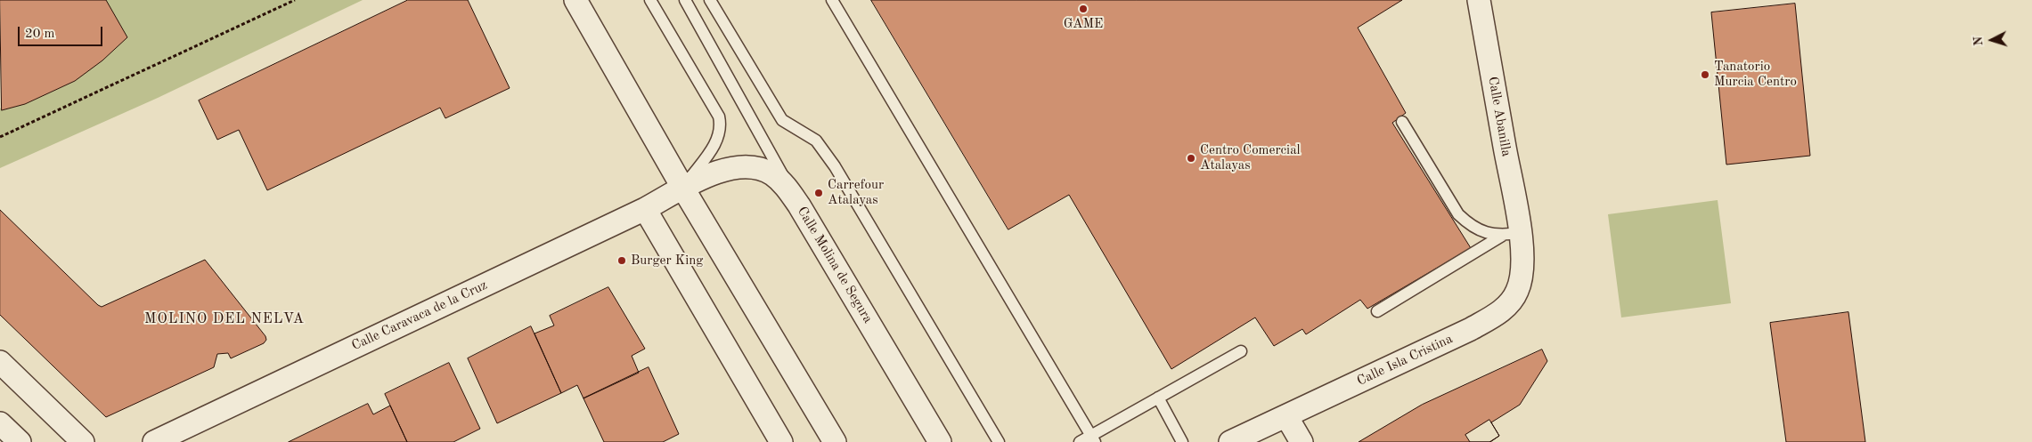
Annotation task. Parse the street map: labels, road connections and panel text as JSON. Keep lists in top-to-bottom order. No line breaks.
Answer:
{"streets":{"street":["Calle Abanilla","Calle Molina de Segura","Calle Caravaca de la Cruz","Calle Isla Cristina"]},"crossings":[["Calle Abanilla","Calle Isla Cristina"],["Calle Molina de Segura","Calle Caravaca de la Cruz"]],"districts":["MOLINO DEL NELVA"],"places":["GAME","Tanatorio Murcia Centro","Centro Comercial Atalayas","Carrefour Atalayas","Burger King"],"scale_bar":"20 m","north":"left"}
